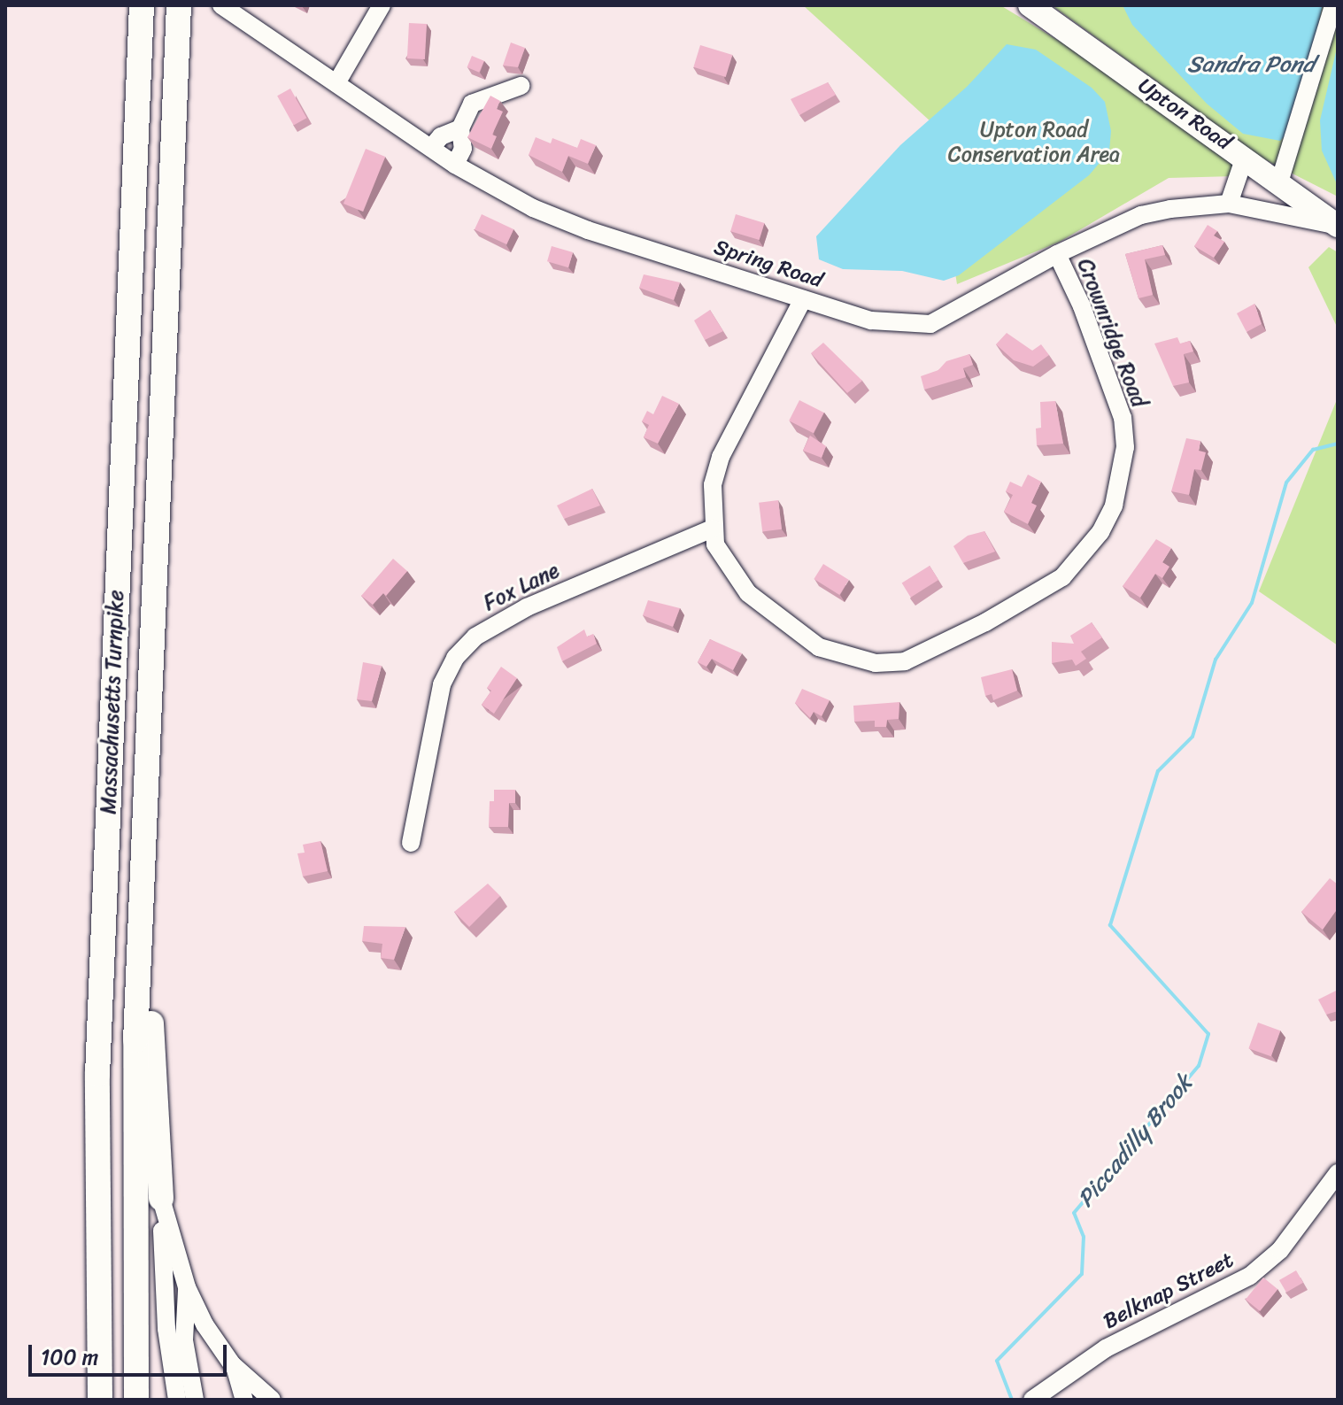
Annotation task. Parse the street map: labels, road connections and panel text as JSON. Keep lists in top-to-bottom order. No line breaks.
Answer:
{"streets":{"highway":["Massachusetts Turnpike"],"main road":["Upton Road"],"street":["Spring Road","Crownridge Road","Fox Lane","Belknap Street"]},"crossings":[["Upton Road","Spring Road"],["Spring Road","Crownridge Road"],["Crownridge Road","Fox Lane"]],"water":["Sandra Pond","Piccadilly Brook"],"parks":["Upton Road Conservation Area"],"scale_bar":"100 m"}
